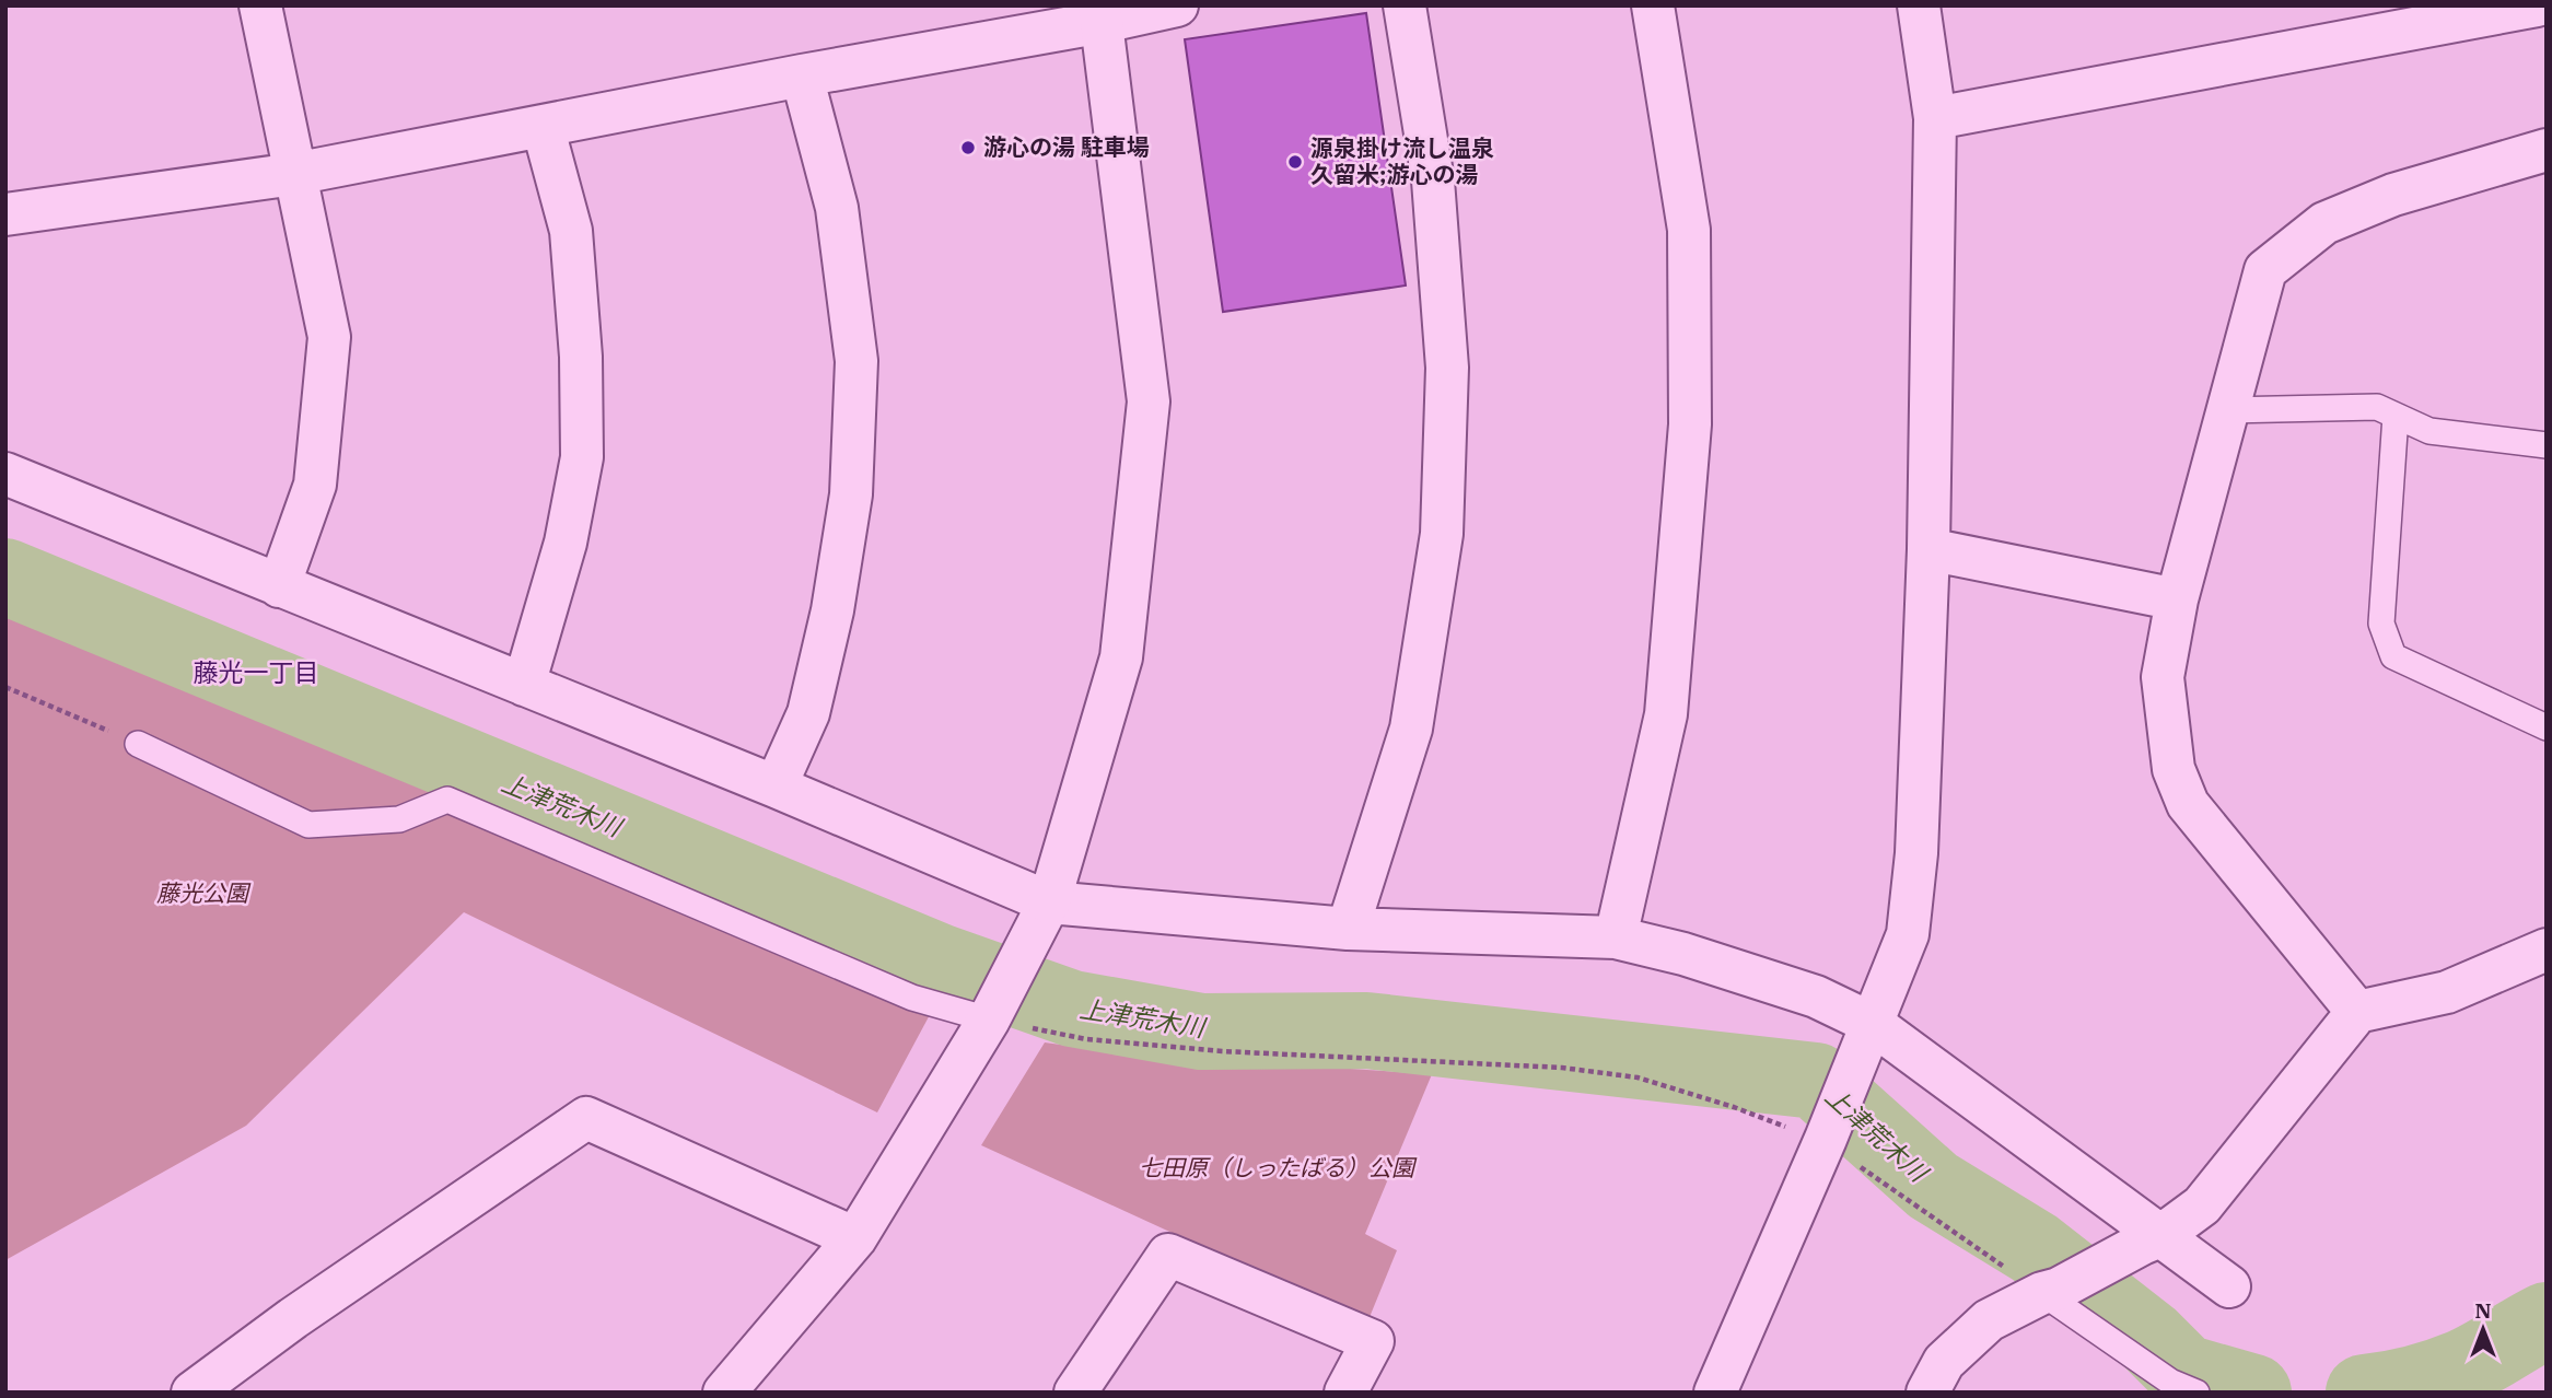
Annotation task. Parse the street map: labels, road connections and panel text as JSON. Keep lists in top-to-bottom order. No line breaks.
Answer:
{"districts":["藤光一丁目"],"water":["上津荒木川"],"parks":["藤光公園","七田原（しったばる）公園"],"places":["游心の湯 駐車場","源泉掛け流し温泉 久留米;游心の湯"],"north":"top"}
